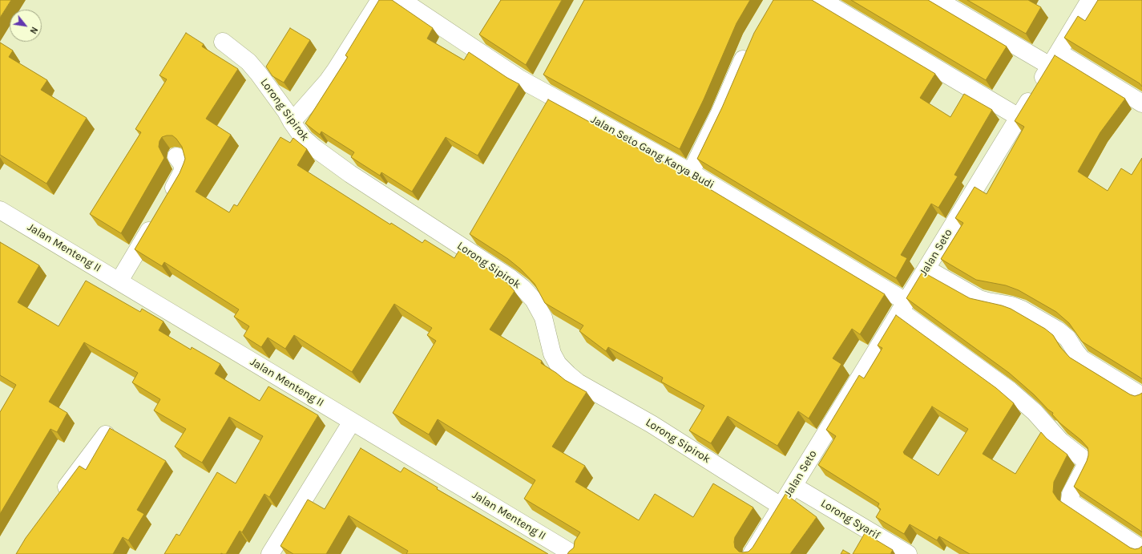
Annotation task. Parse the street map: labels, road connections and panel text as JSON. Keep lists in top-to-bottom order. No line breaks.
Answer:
{"streets":{"street":["Lorong Sipirok","Jalan Seto Gang Karya Budi","Jalan Menteng II","Jalan Seto","Lorong Syarif"]},"crossings":[["Lorong Sipirok","Jalan Seto"],["Jalan Seto Gang Karya Budi","Jalan Seto"],["Jalan Seto","Lorong Syarif"]],"north":"bottom right"}
